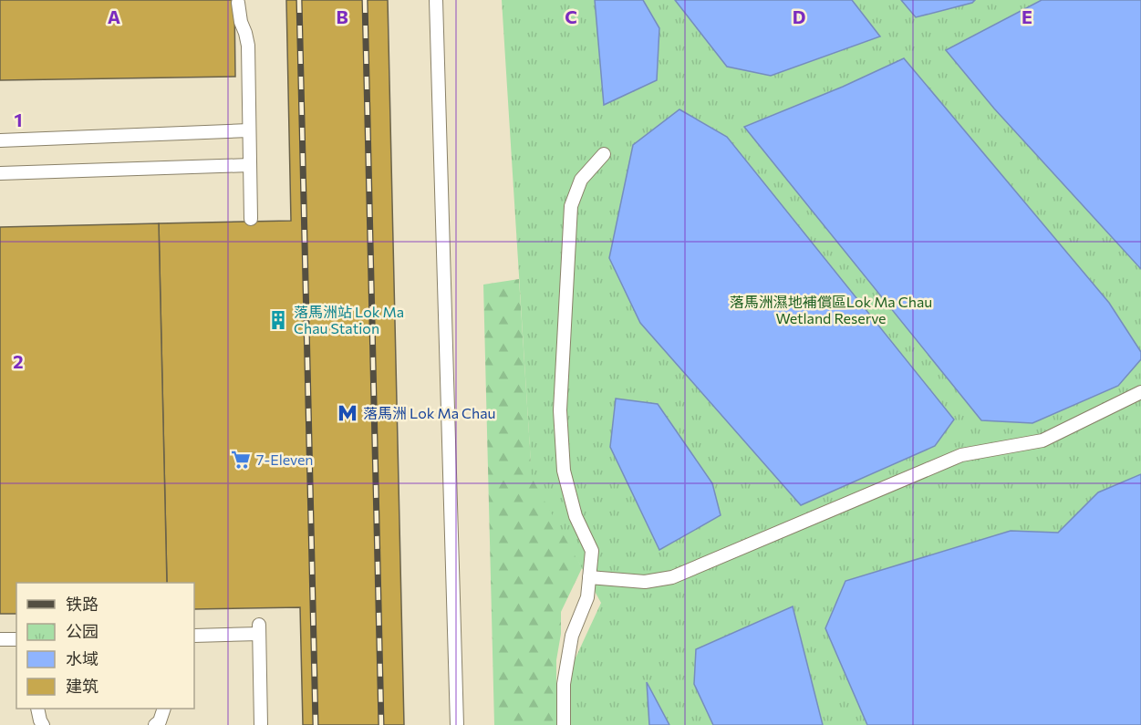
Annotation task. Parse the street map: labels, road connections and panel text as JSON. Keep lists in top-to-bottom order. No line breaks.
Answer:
{"parks":["落馬洲濕地補償區Lok Ma Chau Wetland Reserve"],"places":{"building":["落馬洲站 Lok Ma Chau Station"],"metro station":["落馬洲 Lok Ma Chau"],"supermarket":["7-Eleven"]},"legend":["铁路","公园","水域","建筑"],"grid":{"columns":["A","B","C","D","E"],"rows":["1","2"]}}
